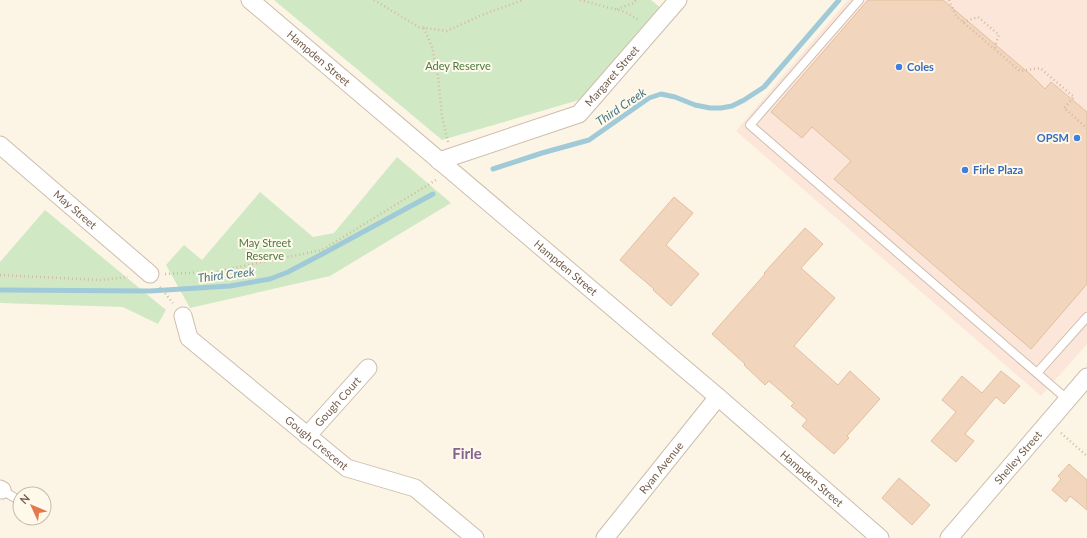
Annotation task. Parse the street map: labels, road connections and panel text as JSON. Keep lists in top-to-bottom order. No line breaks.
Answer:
{"streets":{"street":["Hampden Street","Margaret Street","May Street","Gough Court","Gough Crescent","Shelley Street","Ryan Avenue"]},"crossings":[["Hampden Street","Margaret Street"],["Hampden Street","Ryan Avenue"],["Gough Court","Gough Crescent"]],"districts":["Firle"],"water":["Third Creek"],"parks":["Adey Reserve","May Street Reserve"],"places":["Coles","OPSM","Firle Plaza"],"north":"top left"}
